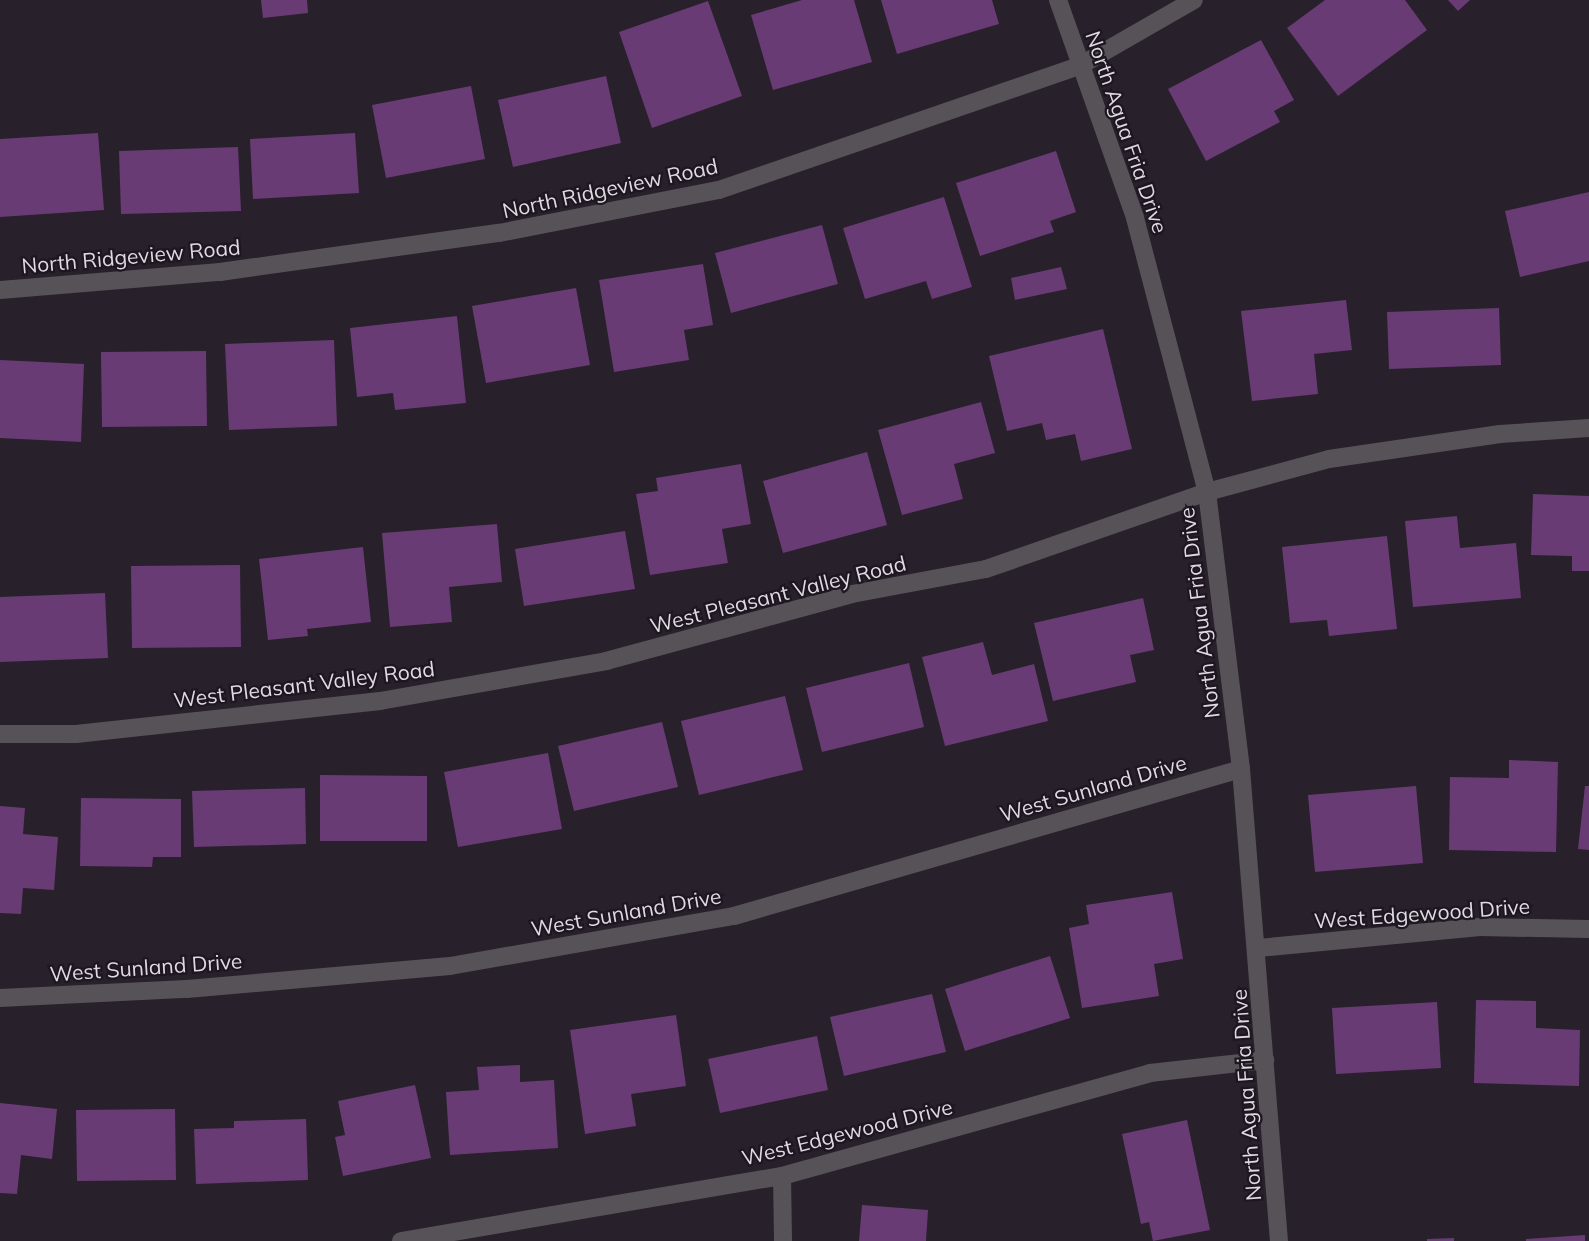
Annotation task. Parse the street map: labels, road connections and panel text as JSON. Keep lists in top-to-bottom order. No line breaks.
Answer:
{"streets":{"street":["North Agua Fria Drive","North Ridgeview Road","West Pleasant Valley Road","West Sunland Drive","West Edgewood Drive"]},"crossings":[["North Agua Fria Drive","North Ridgeview Road"],["North Agua Fria Drive","West Pleasant Valley Road"],["North Agua Fria Drive","West Sunland Drive"],["North Agua Fria Drive","West Edgewood Drive"]]}
